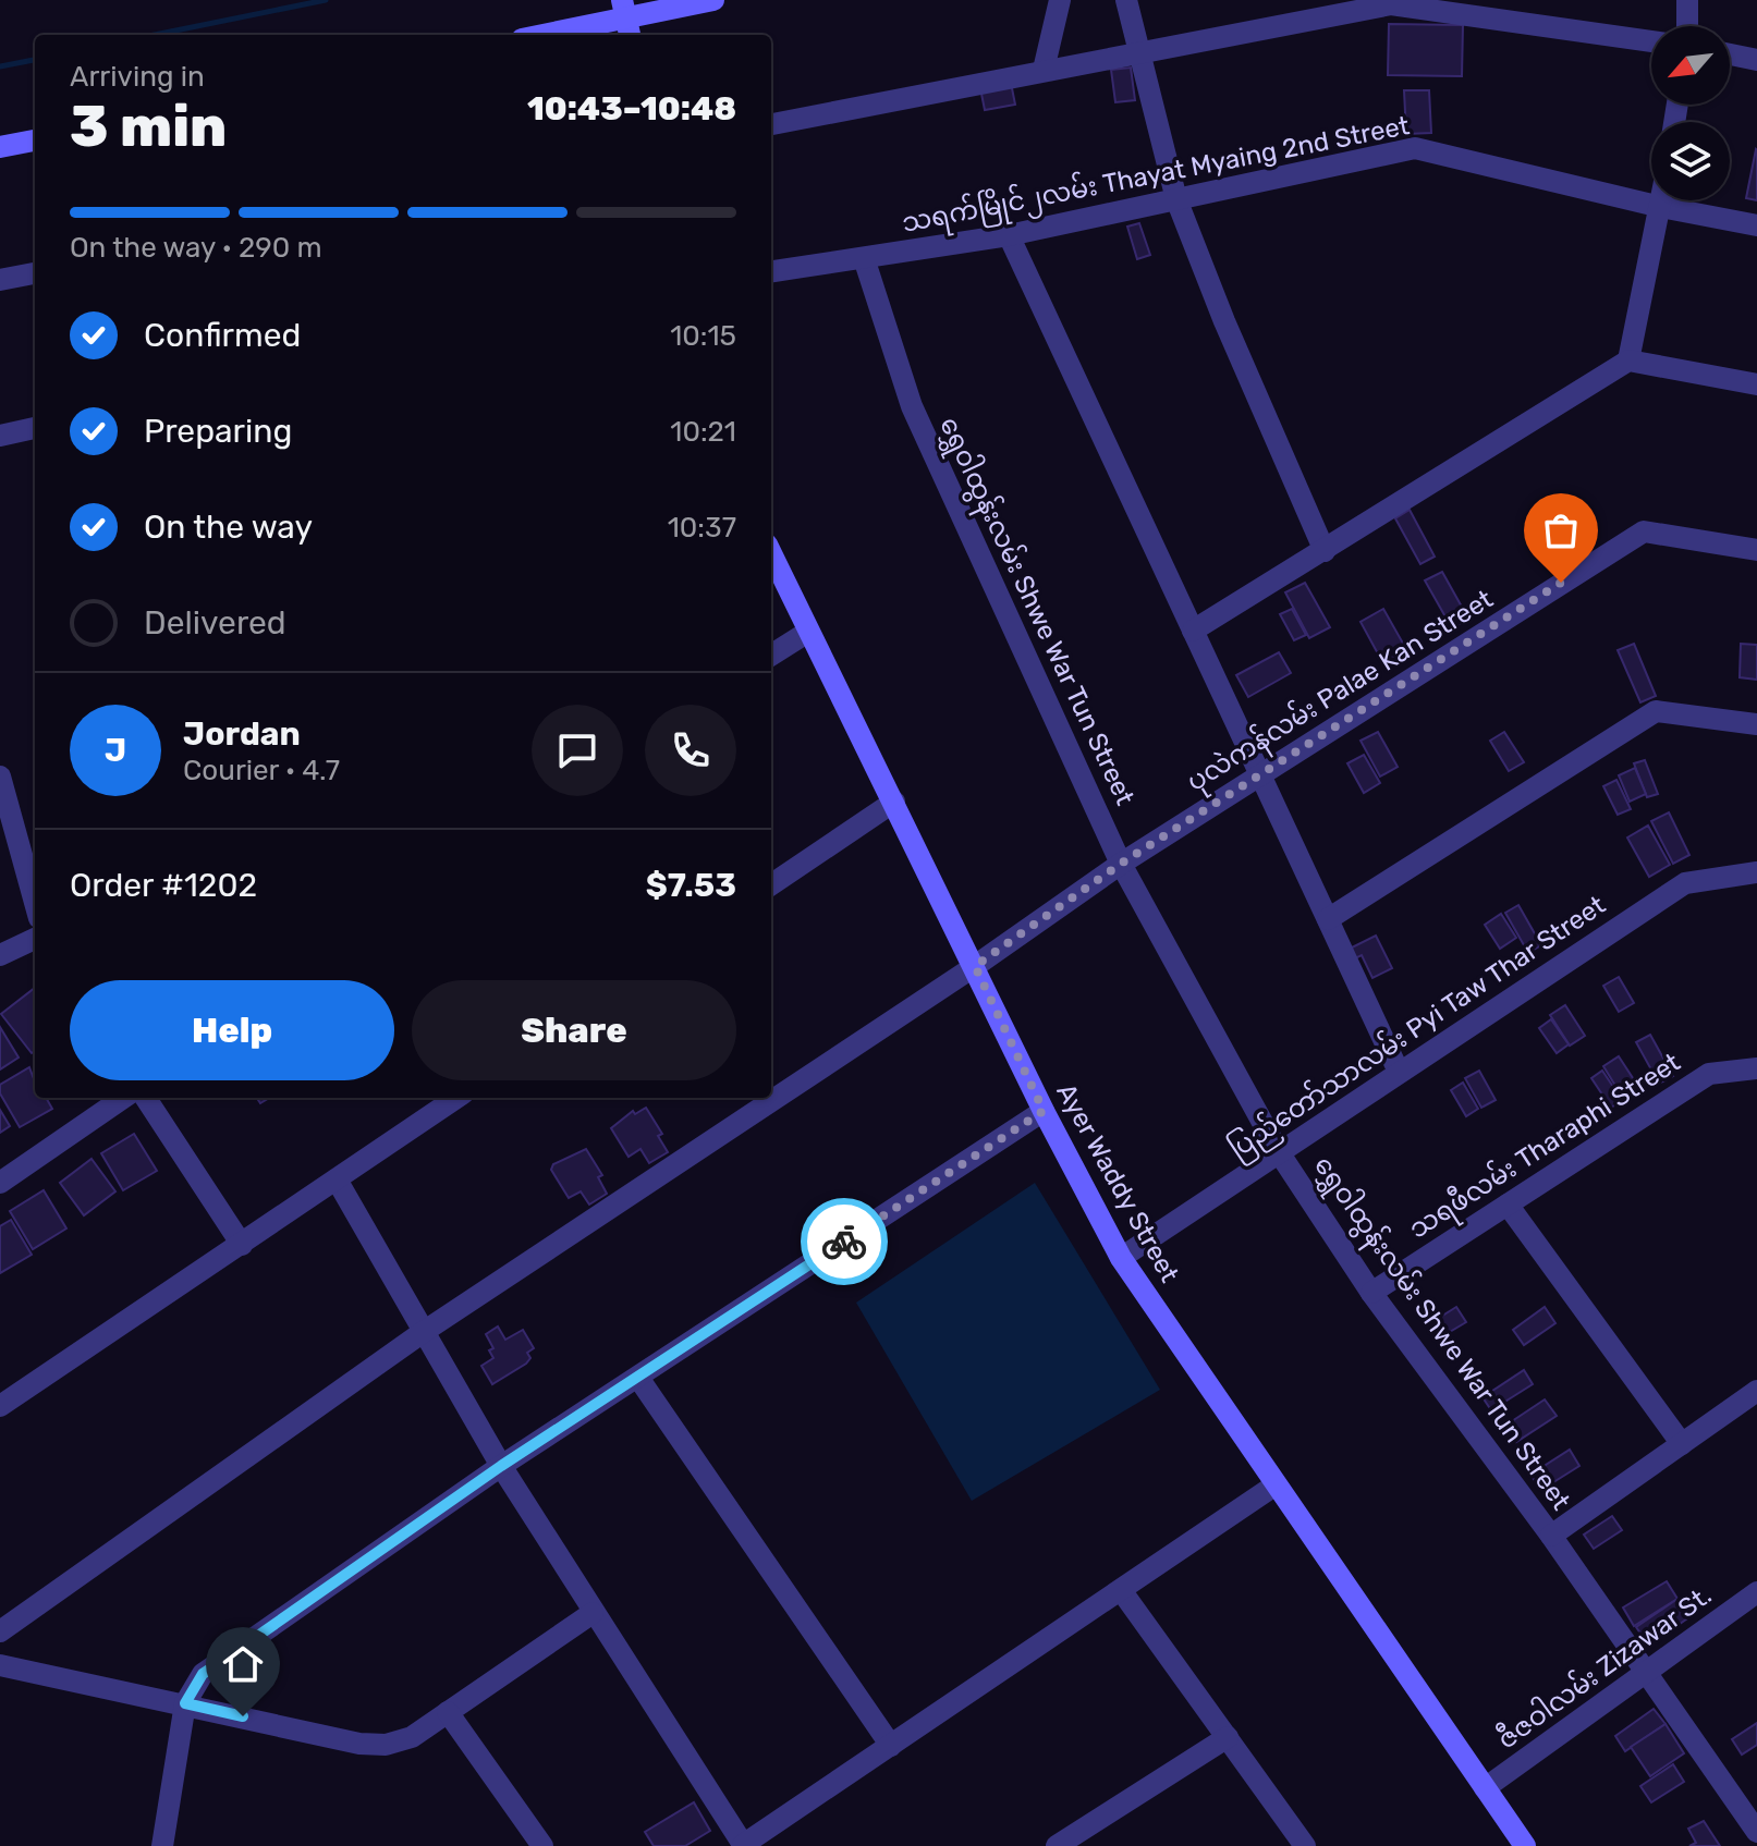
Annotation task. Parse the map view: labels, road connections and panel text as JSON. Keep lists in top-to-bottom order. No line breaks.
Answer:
{"streets":{"street":["သရက်မြိုင်၂လမ်း Thayat Myaing 2nd Street","ရွှေဝါထွန်းလမ်း Shwe War Tun Street","ပုလဲကန်လမ်း Palae Kan Street","ပြည်တော်သာလမ်း Pyi Taw Thar Street","သရဖီလမ်း Tharaphi Street","Ayer Waddy Street","ဇီဇဝါလမ်း Zizawar St."]},"crossings":[["သရက်မြိုင်၂လမ်း Thayat Myaing 2nd Street","ရွှေဝါထွန်းလမ်း Shwe War Tun Street"],["ရွှေဝါထွန်းလမ်း Shwe War Tun Street","ပုလဲကန်လမ်း Palae Kan Street"],["ရွှေဝါထွန်းလမ်း Shwe War Tun Street","ပြည်တော်သာလမ်း Pyi Taw Thar Street"],["ရွှေဝါထွန်းလမ်း Shwe War Tun Street","သရဖီလမ်း Tharaphi Street"],["ရွှေဝါထွန်းလမ်း Shwe War Tun Street","ဇီဇဝါလမ်း Zizawar St."],["ပုလဲကန်လမ်း Palae Kan Street","Ayer Waddy Street"],["ပြည်တော်သာလမ်း Pyi Taw Thar Street","Ayer Waddy Street"],["Ayer Waddy Street","ဇီဇဝါလမ်း Zizawar St."]],"north":"bottom left","page":{"heading":["3 min","Arriving in","10:43–10:48"],"panel":["Jordan","Courier · 4.7","Order #1202","$7.53"],"bar":"On the way · 290 m","list":[["Confirmed","10:15"],["Preparing","10:21"],["On the way","10:37"],"Delivered"],"round":"J","buttons":["Help","Share"]}}
